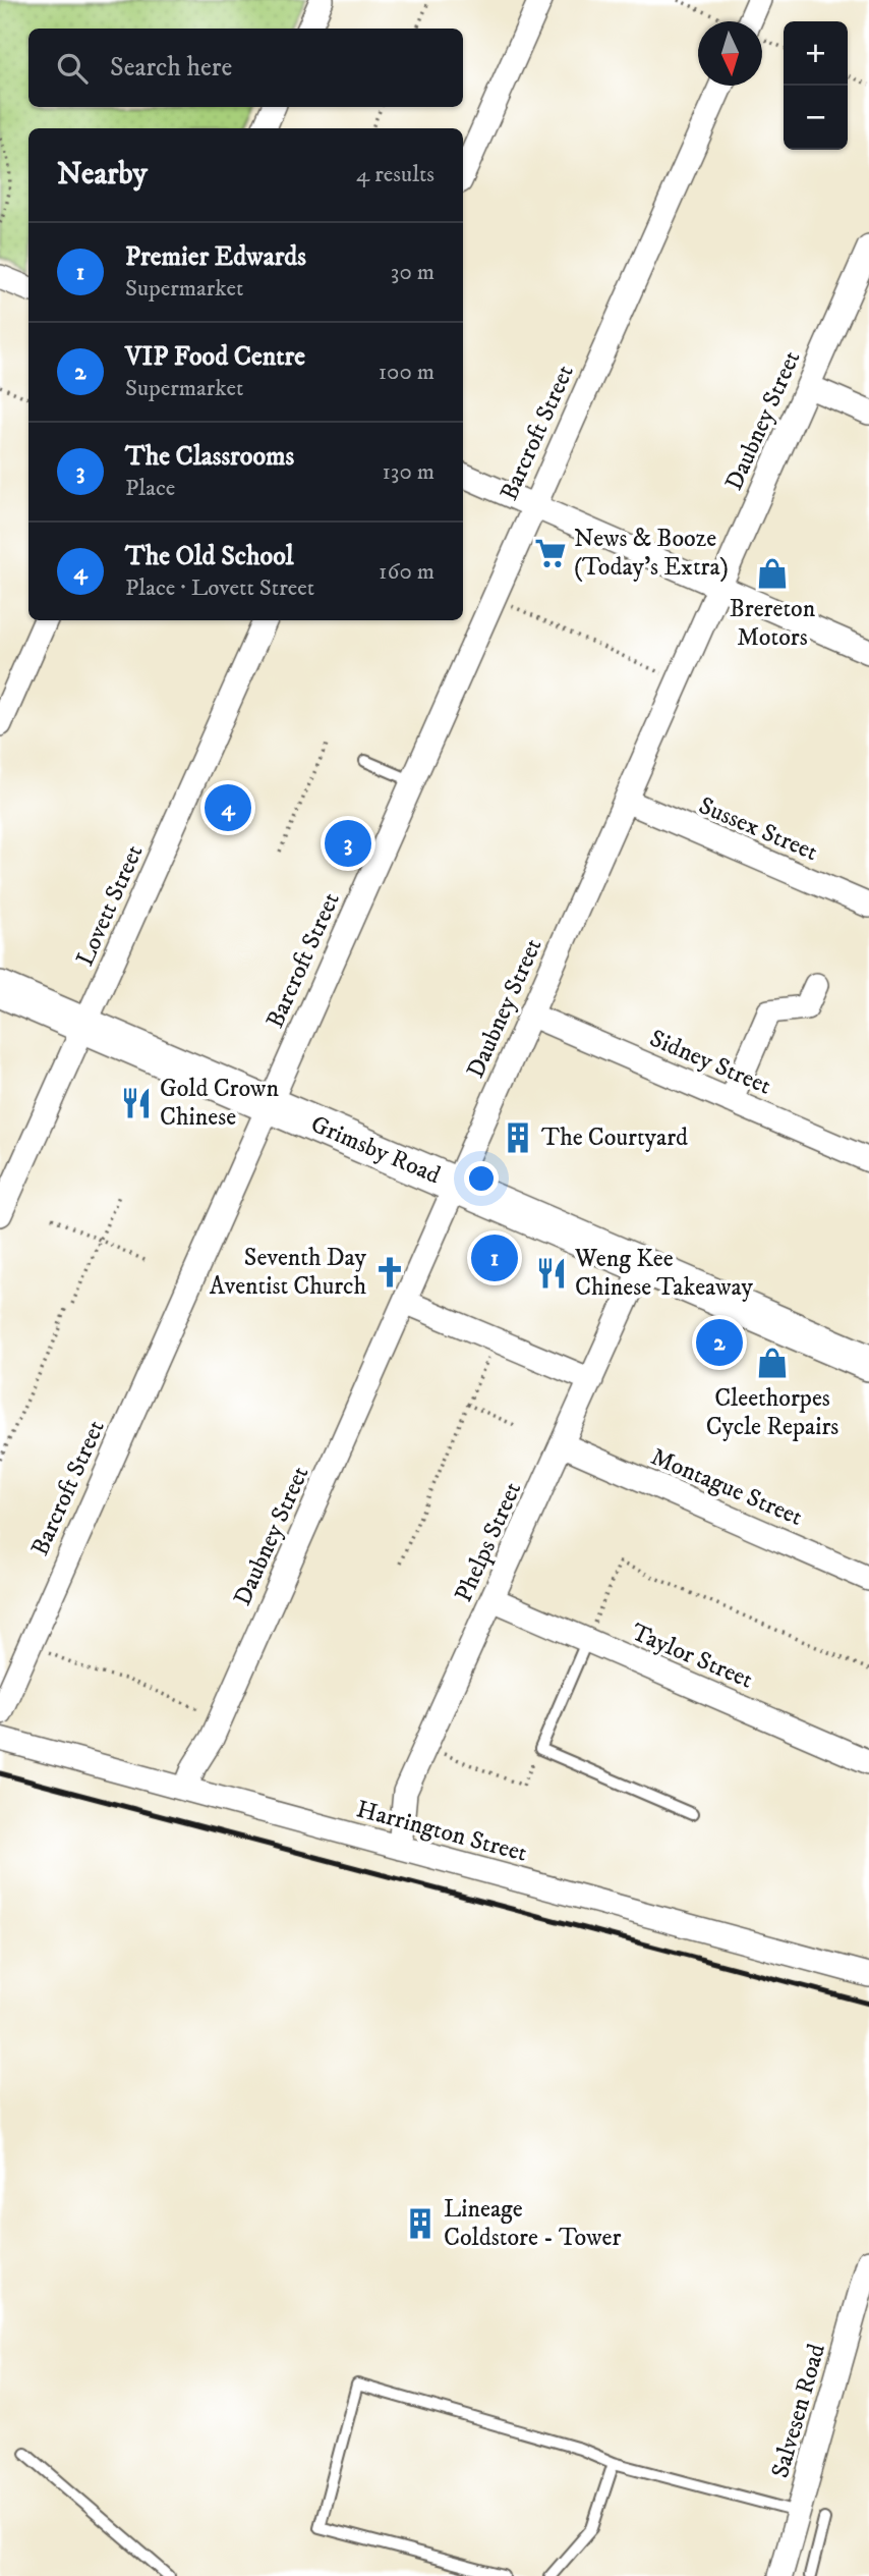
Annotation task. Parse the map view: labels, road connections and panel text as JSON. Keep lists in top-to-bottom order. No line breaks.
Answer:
{"streets":{"main road":["Grimsby Road"],"street":["Daubney Street","Barcroft Street","Sussex Street","Lovett Street","Sidney Street","Montague Street","Phelps Street","Taylor Street","Harrington Street","Salvesen Road"]},"crossings":[["Daubney Street","Sussex Street"],["Daubney Street","Sidney Street"],["Daubney Street","Grimsby Road"],["Daubney Street","Harrington Street"],["Barcroft Street","Grimsby Road"],["Lovett Street","Grimsby Road"],["Grimsby Road","Phelps Street"],["Montague Street","Phelps Street"],["Phelps Street","Taylor Street"],["Phelps Street","Harrington Street"]],"places":{"supermarket":["News & Booze (Today's Extra)"],"shop":["Brereton Motors","Cleethorpes Cycle Repairs"],"restaurant":["Gold Crown Chinese","Weng Kee Chinese Takeaway"],"building":["The Courtyard","Lineage Coldstore - Tower"],"church":["Seventh Day Aventist Church"]},"north":"bottom","page":{"map_buttons":["+","−"],"search":"Search here","heading":["Nearby","4 results"],"list":[{"mark":"1","name":"Premier Edwards","note":"Supermarket","value":"30 m"},{"mark":"2","name":"VIP Food Centre","note":"Supermarket","value":"100 m"},{"mark":"3","name":"The Classrooms","note":"Place","value":"130 m"},{"mark":"4","name":"The Old School","note":"Place · Lovett Street","value":"160 m"}],"pins":["4","3","1","2"]}}
